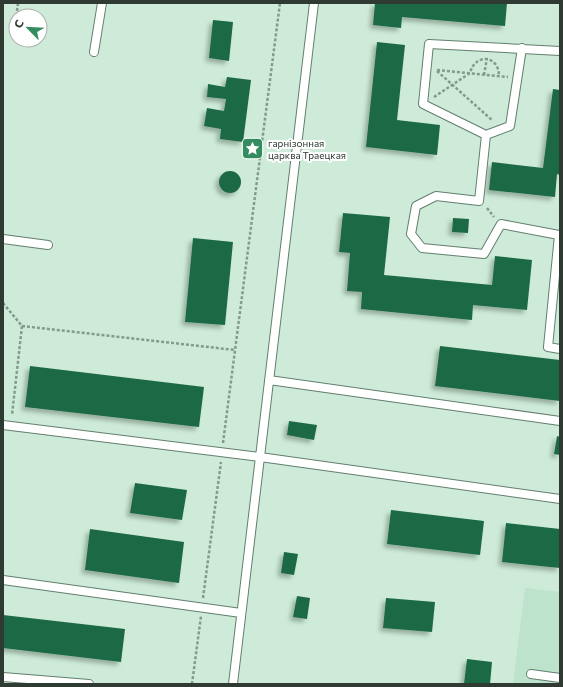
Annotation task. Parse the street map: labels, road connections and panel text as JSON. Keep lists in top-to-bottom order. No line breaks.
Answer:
{"places":{"place":["гарнізонная царква Траецкая"]},"north":"top left"}
